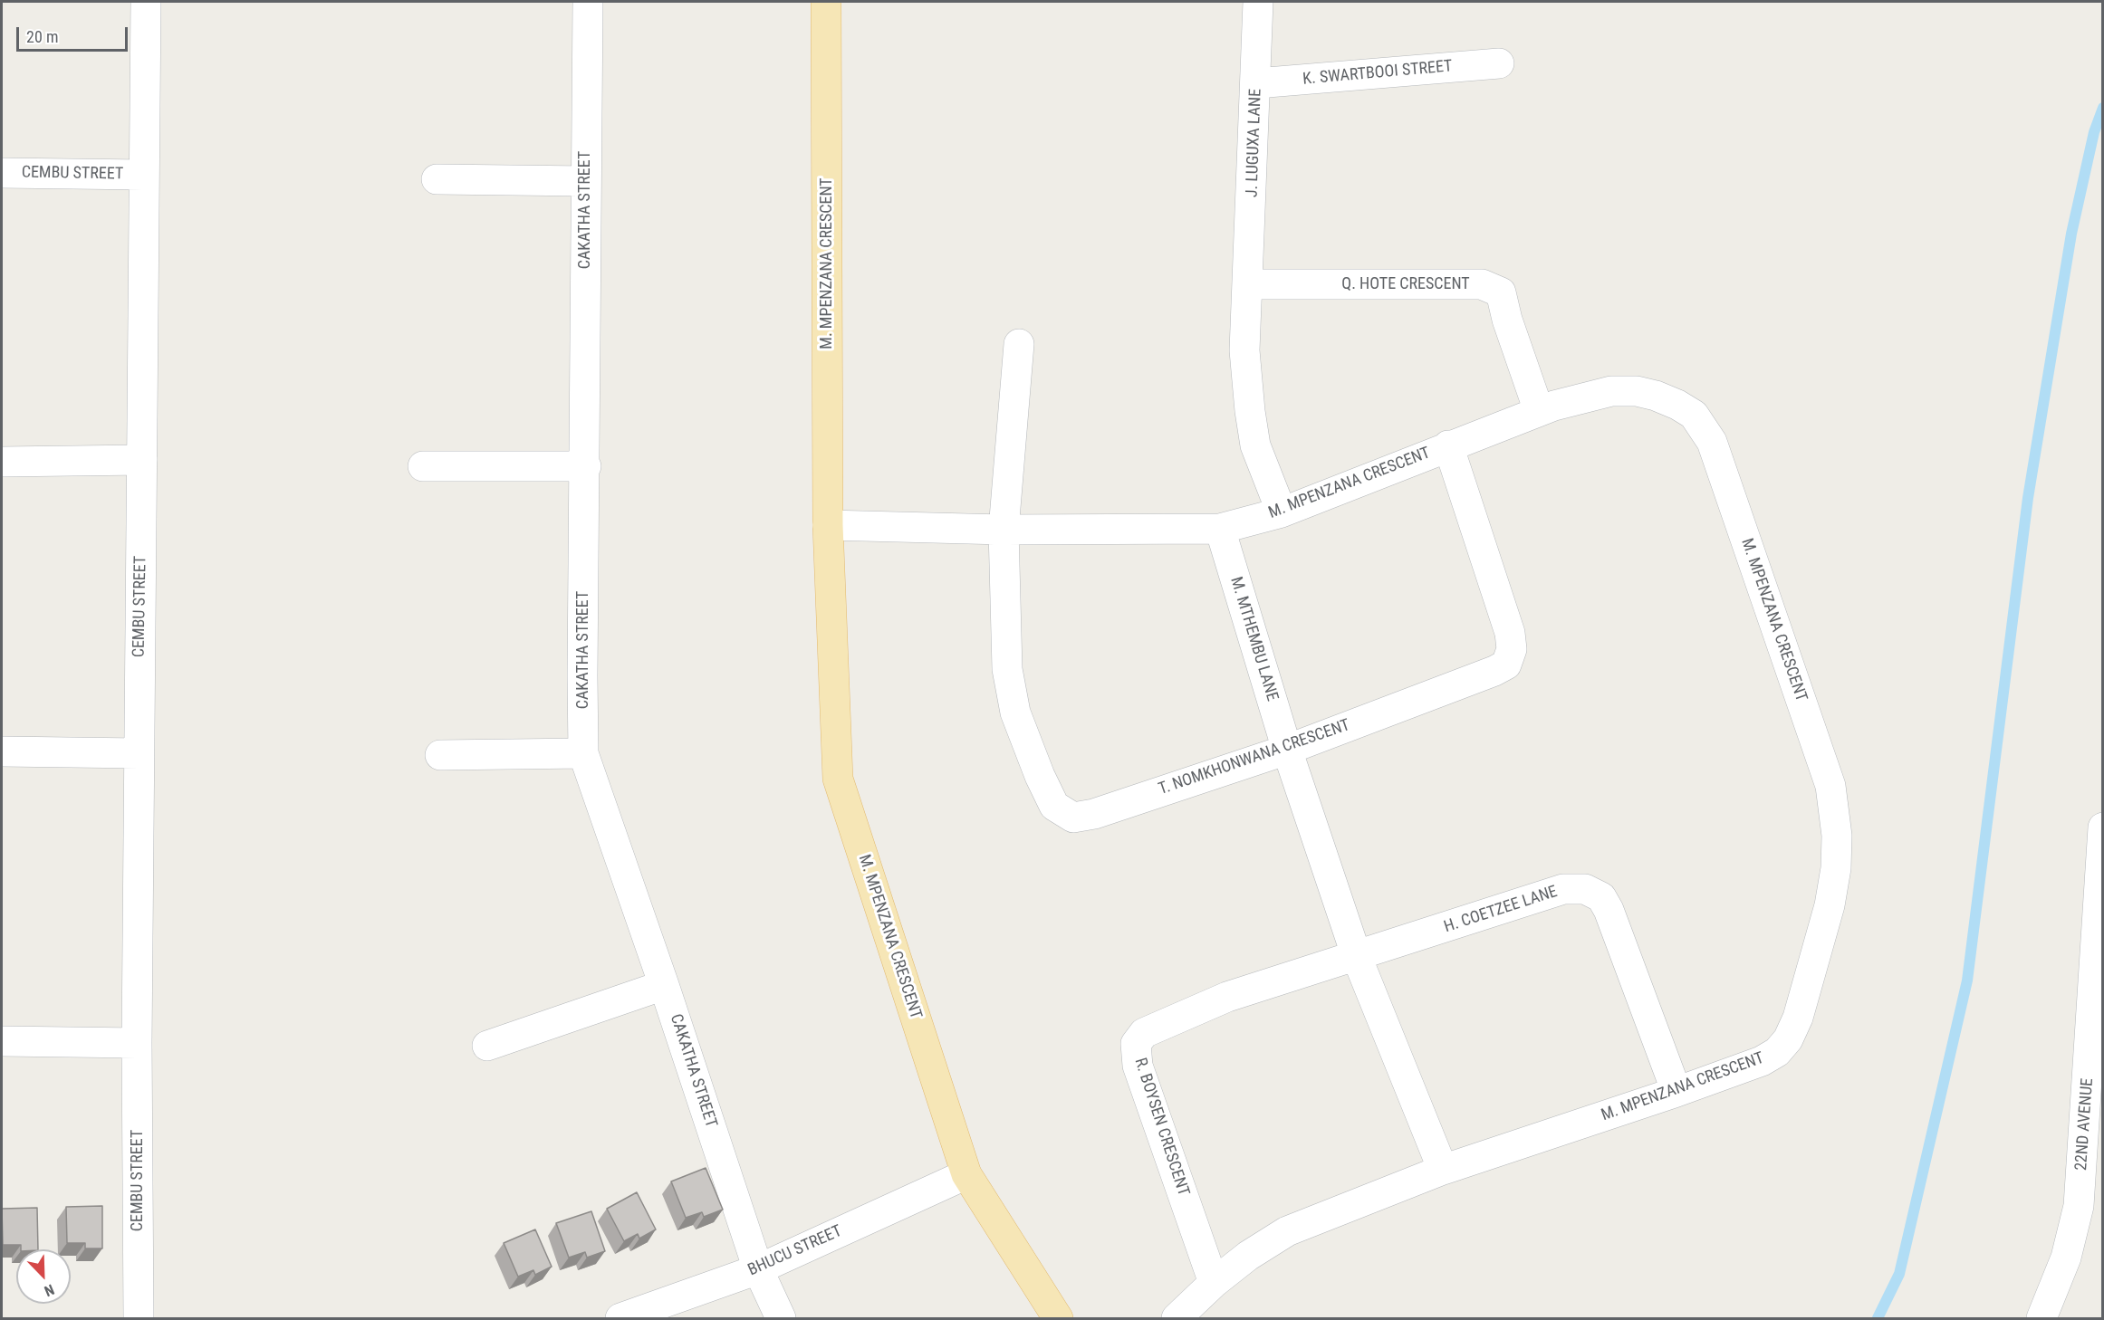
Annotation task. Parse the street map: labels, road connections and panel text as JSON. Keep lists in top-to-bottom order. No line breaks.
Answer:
{"streets":{"main road":["M. MPENZANA CRESCENT"],"street":["K. SWARTBOOI STREET","J. LUGUXA LANE","CEMBU STREET","CAKATHA STREET","Q. HOTE CRESCENT","M. MTHEMBU LANE","T. NOMKHONWANA CRESCENT","H. COETZEE LANE","22ND AVENUE","R. BOYSEN CRESCENT","BHUCU STREET"]},"crossings":[["K. SWARTBOOI STREET","J. LUGUXA LANE"],["J. LUGUXA LANE","M. MPENZANA CRESCENT"],["J. LUGUXA LANE","Q. HOTE CRESCENT"],["CAKATHA STREET","BHUCU STREET"],["M. MPENZANA CRESCENT","Q. HOTE CRESCENT"],["M. MPENZANA CRESCENT","M. MTHEMBU LANE"],["M. MPENZANA CRESCENT","T. NOMKHONWANA CRESCENT"],["M. MPENZANA CRESCENT","H. COETZEE LANE"],["M. MPENZANA CRESCENT","R. BOYSEN CRESCENT"],["M. MPENZANA CRESCENT","BHUCU STREET"],["M. MTHEMBU LANE","T. NOMKHONWANA CRESCENT"],["H. COETZEE LANE","R. BOYSEN CRESCENT"]],"scale_bar":"20 m","north":"bottom right"}
